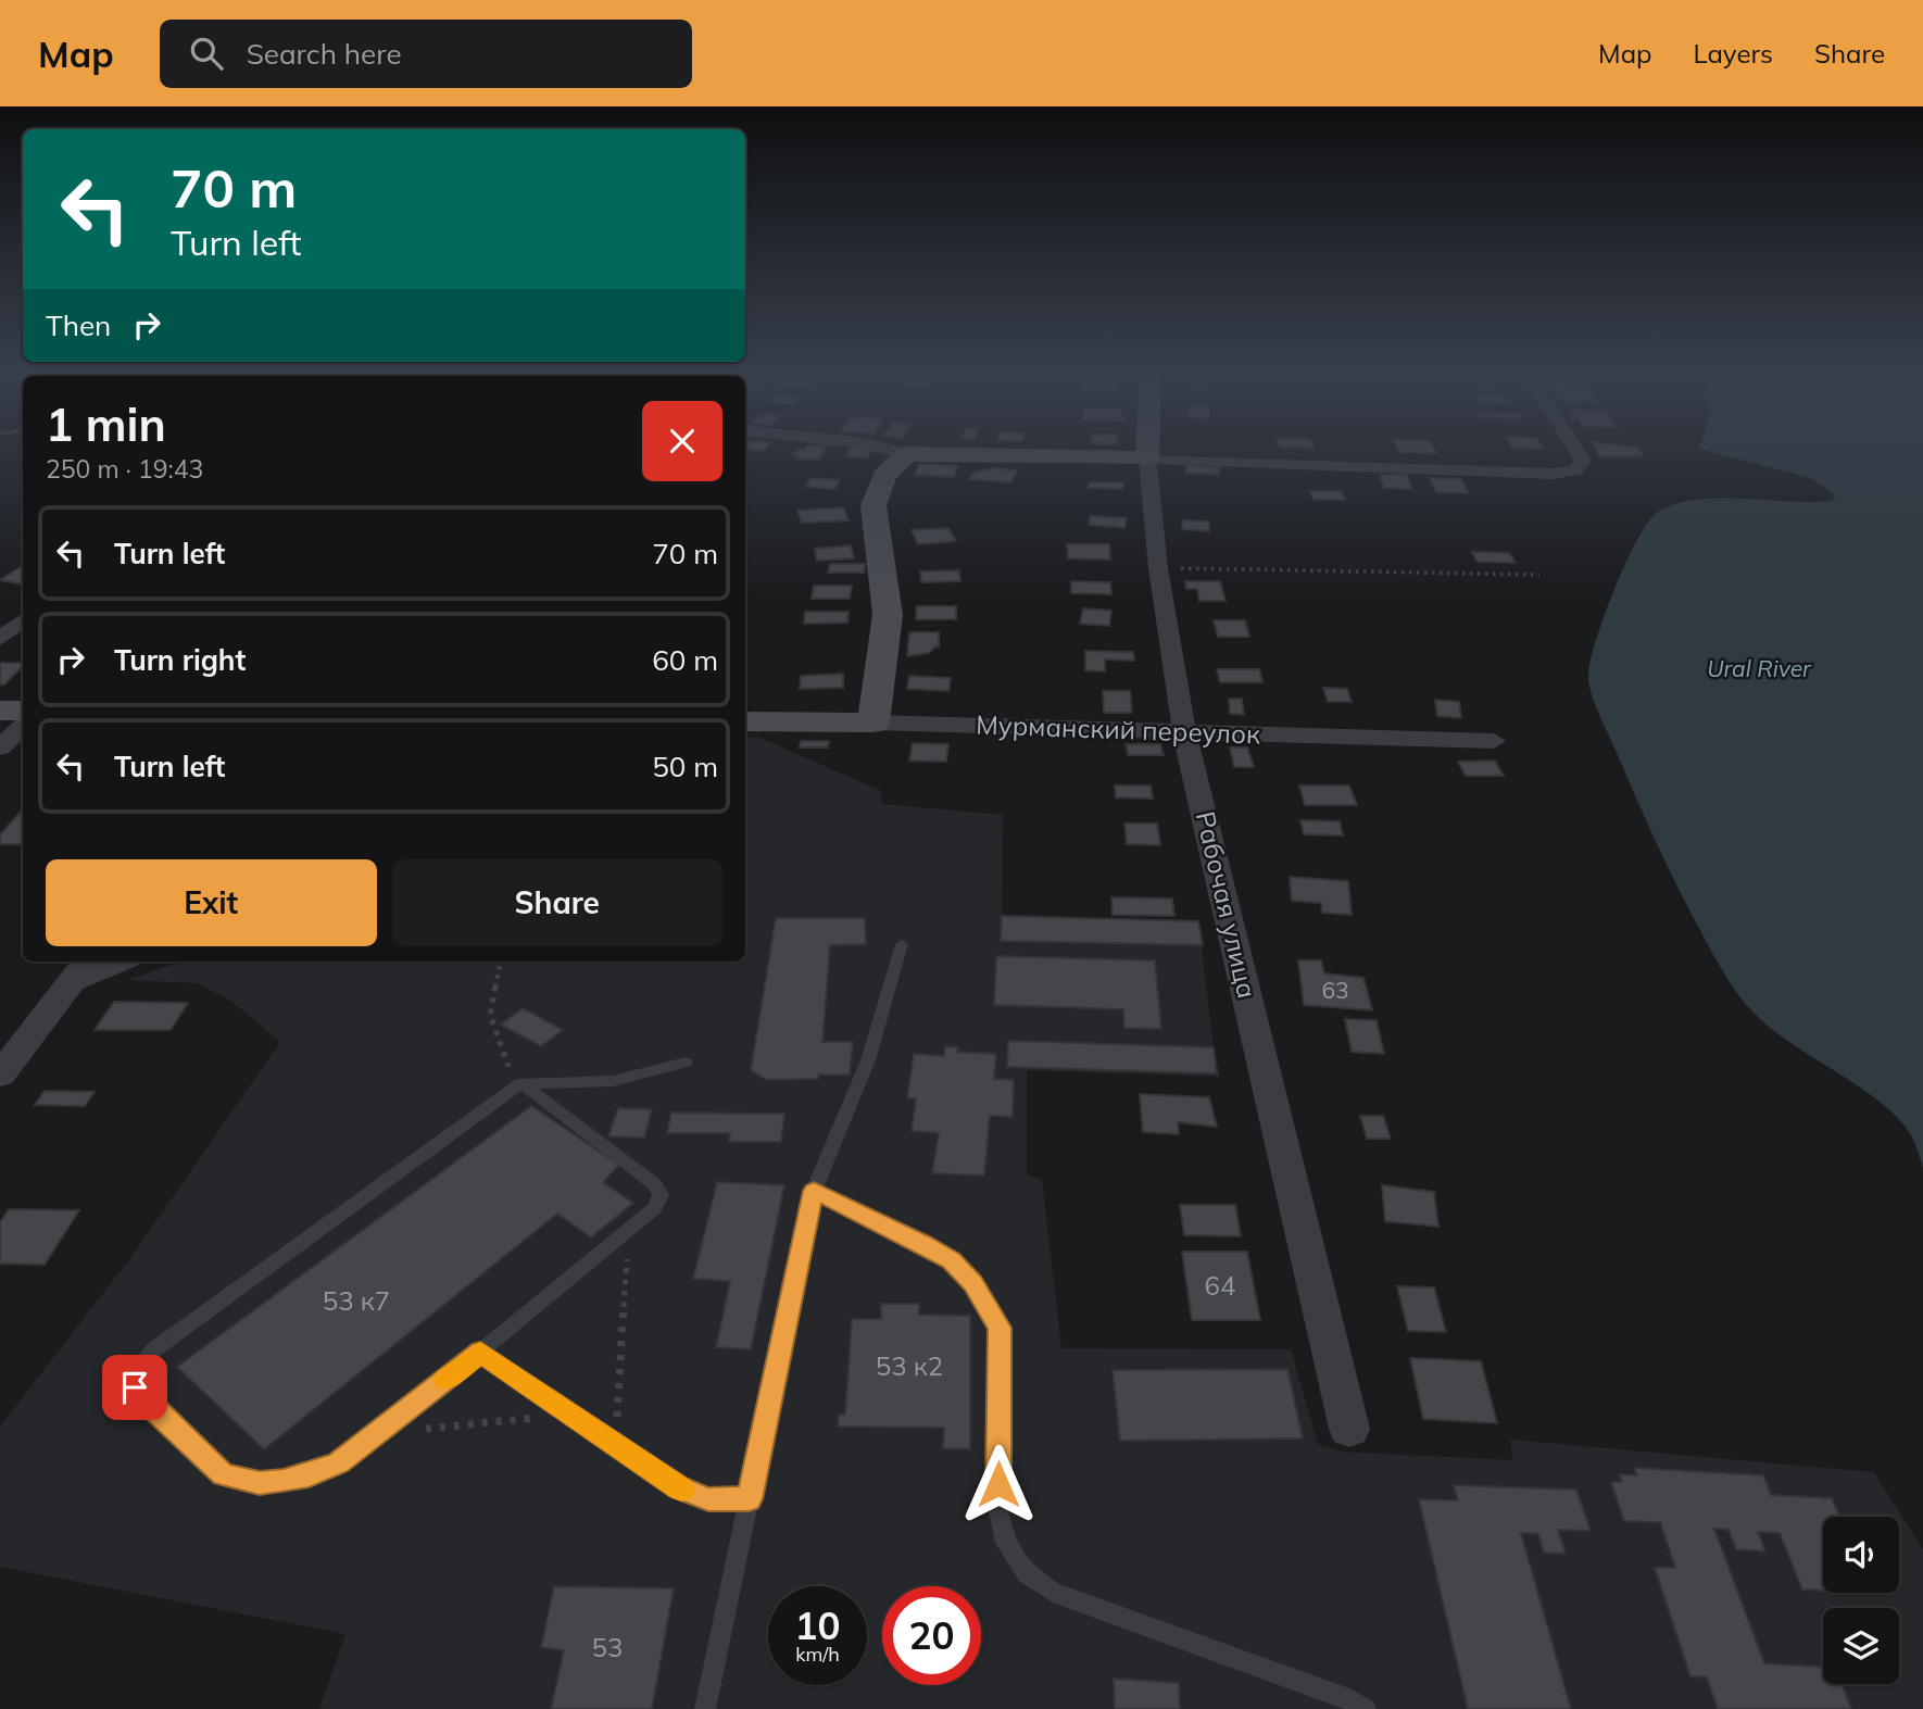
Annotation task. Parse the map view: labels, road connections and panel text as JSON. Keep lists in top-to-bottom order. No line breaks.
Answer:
{"streets":{"street":["Мурманский переулок","Рабочая улица"]},"crossings":[["Мурманский переулок","Рабочая улица"]],"water":["Ural River"],"house_numbers":["63","64","53 к7","53 к2","53"],"page":{"header":"Map","search":"Search here","nav":["Map","Layers","Share"],"turn":["70 m","Turn left"],"then":"Then","heading":["1 min","250 m · 19:43"],"list":[{"name":"Turn left","value":"70 m"},{"name":"Turn right","value":"60 m"},{"name":"Turn left","value":"50 m"}],"buttons":["Exit","Share"],"speed":"10 km/h","limit":"20"}}
